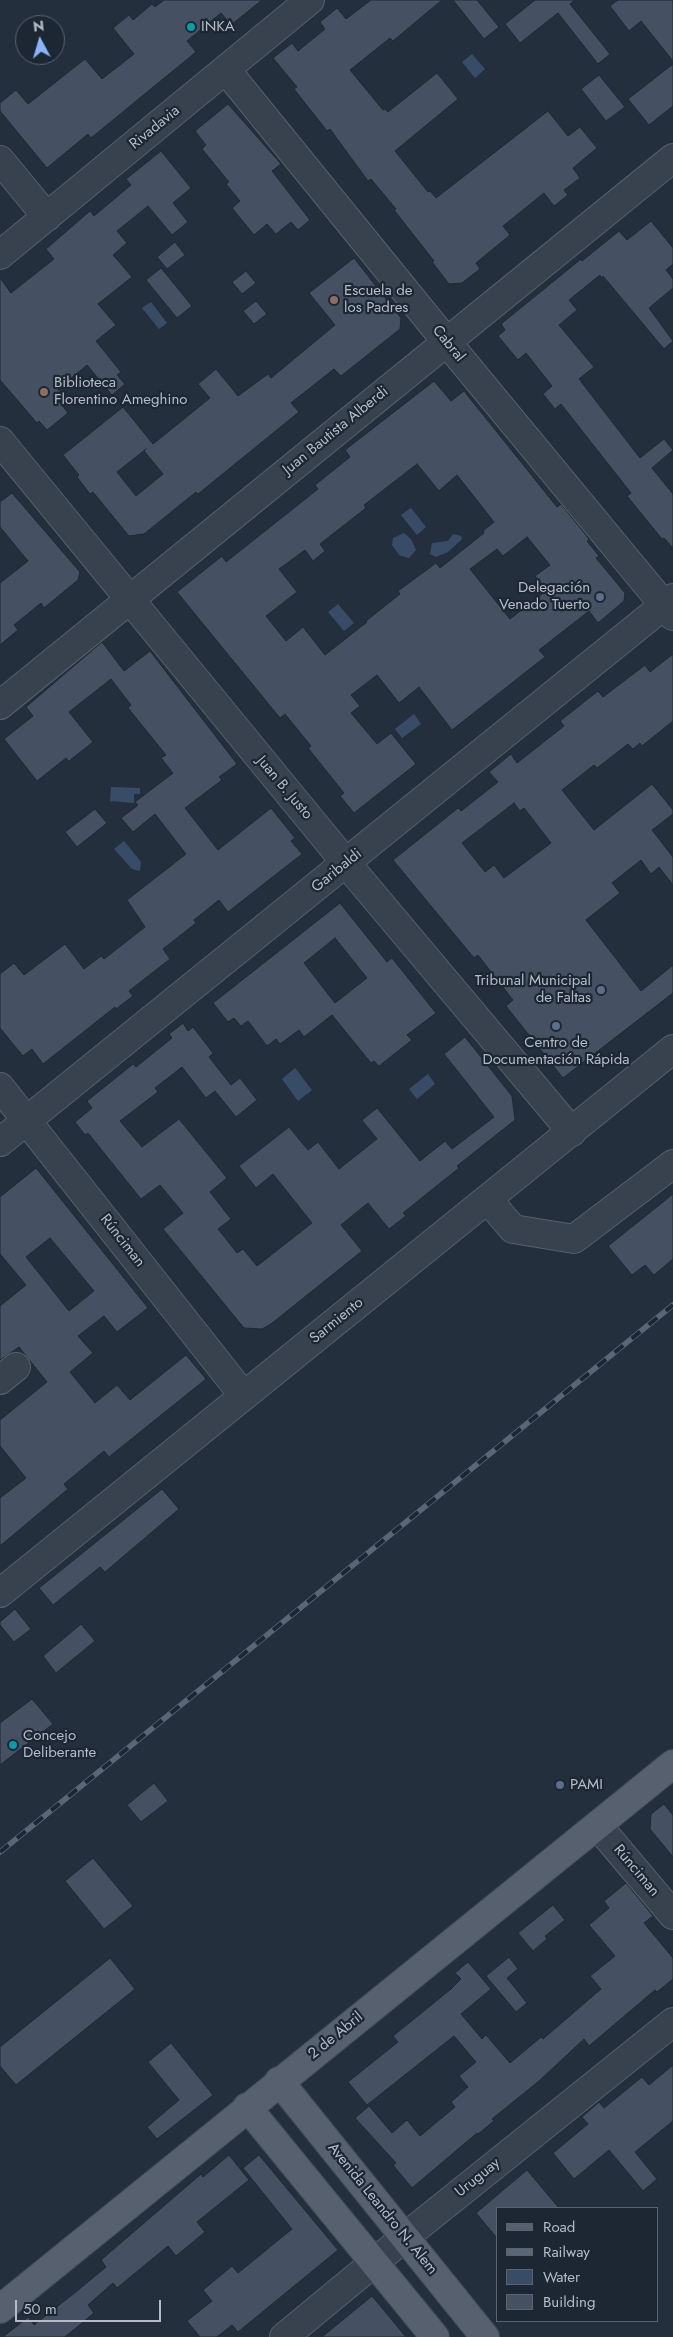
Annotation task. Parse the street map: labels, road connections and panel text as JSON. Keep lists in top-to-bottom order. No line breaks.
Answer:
{"streets":{"main road":["2 de Abril","Avenida Leandro N. Alem"],"street":["Rivadavia","Cabral","Juan Bautista Alberdi","Juan B. Justo","Garibaldi","Rúnciman","Sarmiento","Uruguay"]},"crossings":[["Rivadavia","Cabral"],["Cabral","Juan Bautista Alberdi"],["Cabral","Garibaldi"],["Juan Bautista Alberdi","Juan B. Justo"],["Juan B. Justo","Garibaldi"],["Juan B. Justo","Sarmiento"],["Garibaldi","Rúnciman"],["Rúnciman","Sarmiento"],["Rúnciman","2 de Abril"],["2 de Abril","Avenida Leandro N. Alem"],["Uruguay","Avenida Leandro N. Alem"]],"places":["INKA","Escuela de los Padres","Biblioteca Florentino Ameghino","Delegación Venado Tuerto","Tribunal Municipal de Faltas","Centro de Documentación Rápida","Concejo Deliberante","PAMI"],"legend":["Road","Railway","Water","Building"],"scale_bar":"50 m","north":"top"}
